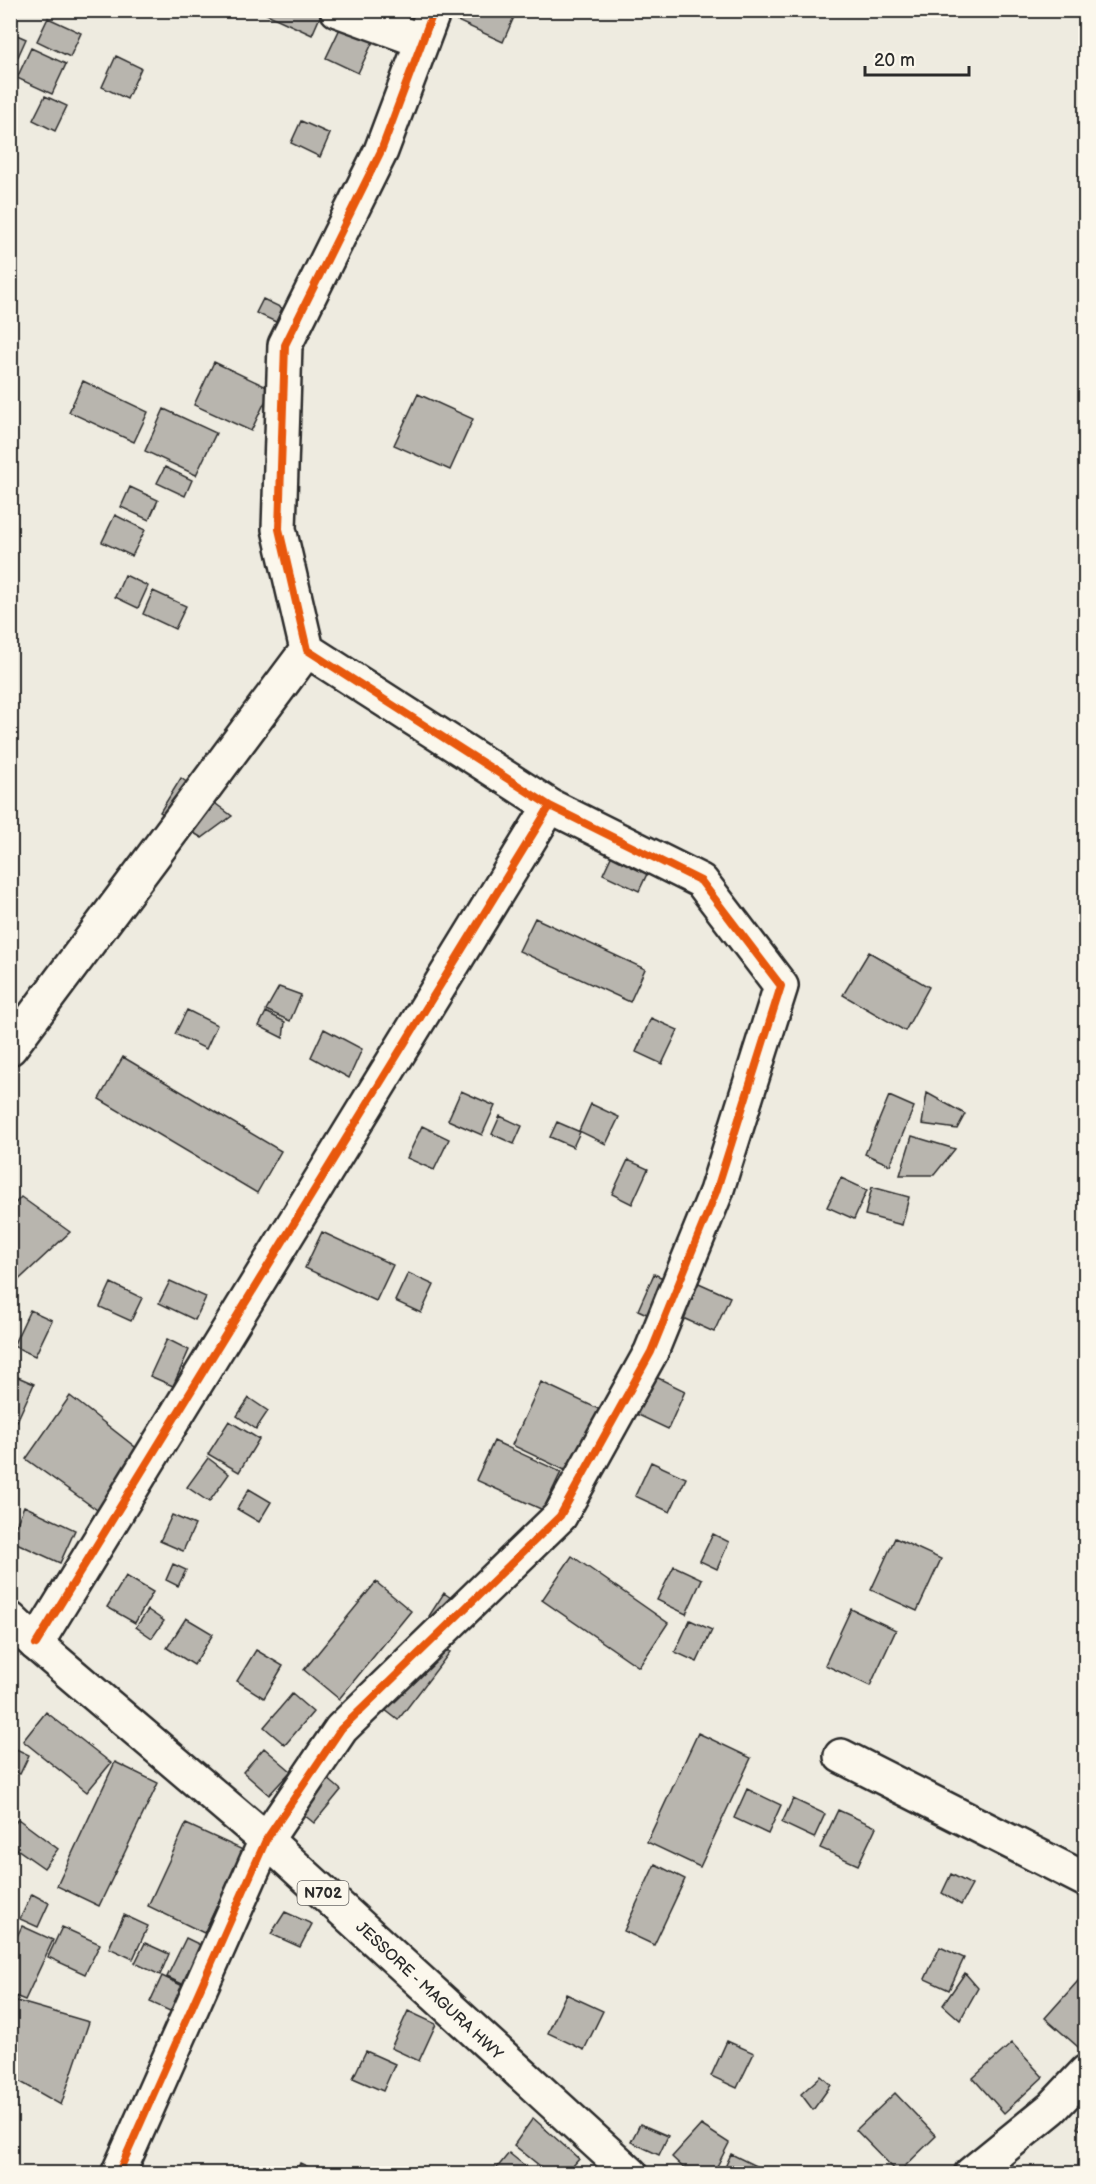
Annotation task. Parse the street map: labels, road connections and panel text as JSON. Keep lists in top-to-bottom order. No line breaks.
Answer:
{"streets":{"main road":["N702","JESSORE - MAGURA HWY"]},"scale_bar":"20 m"}
